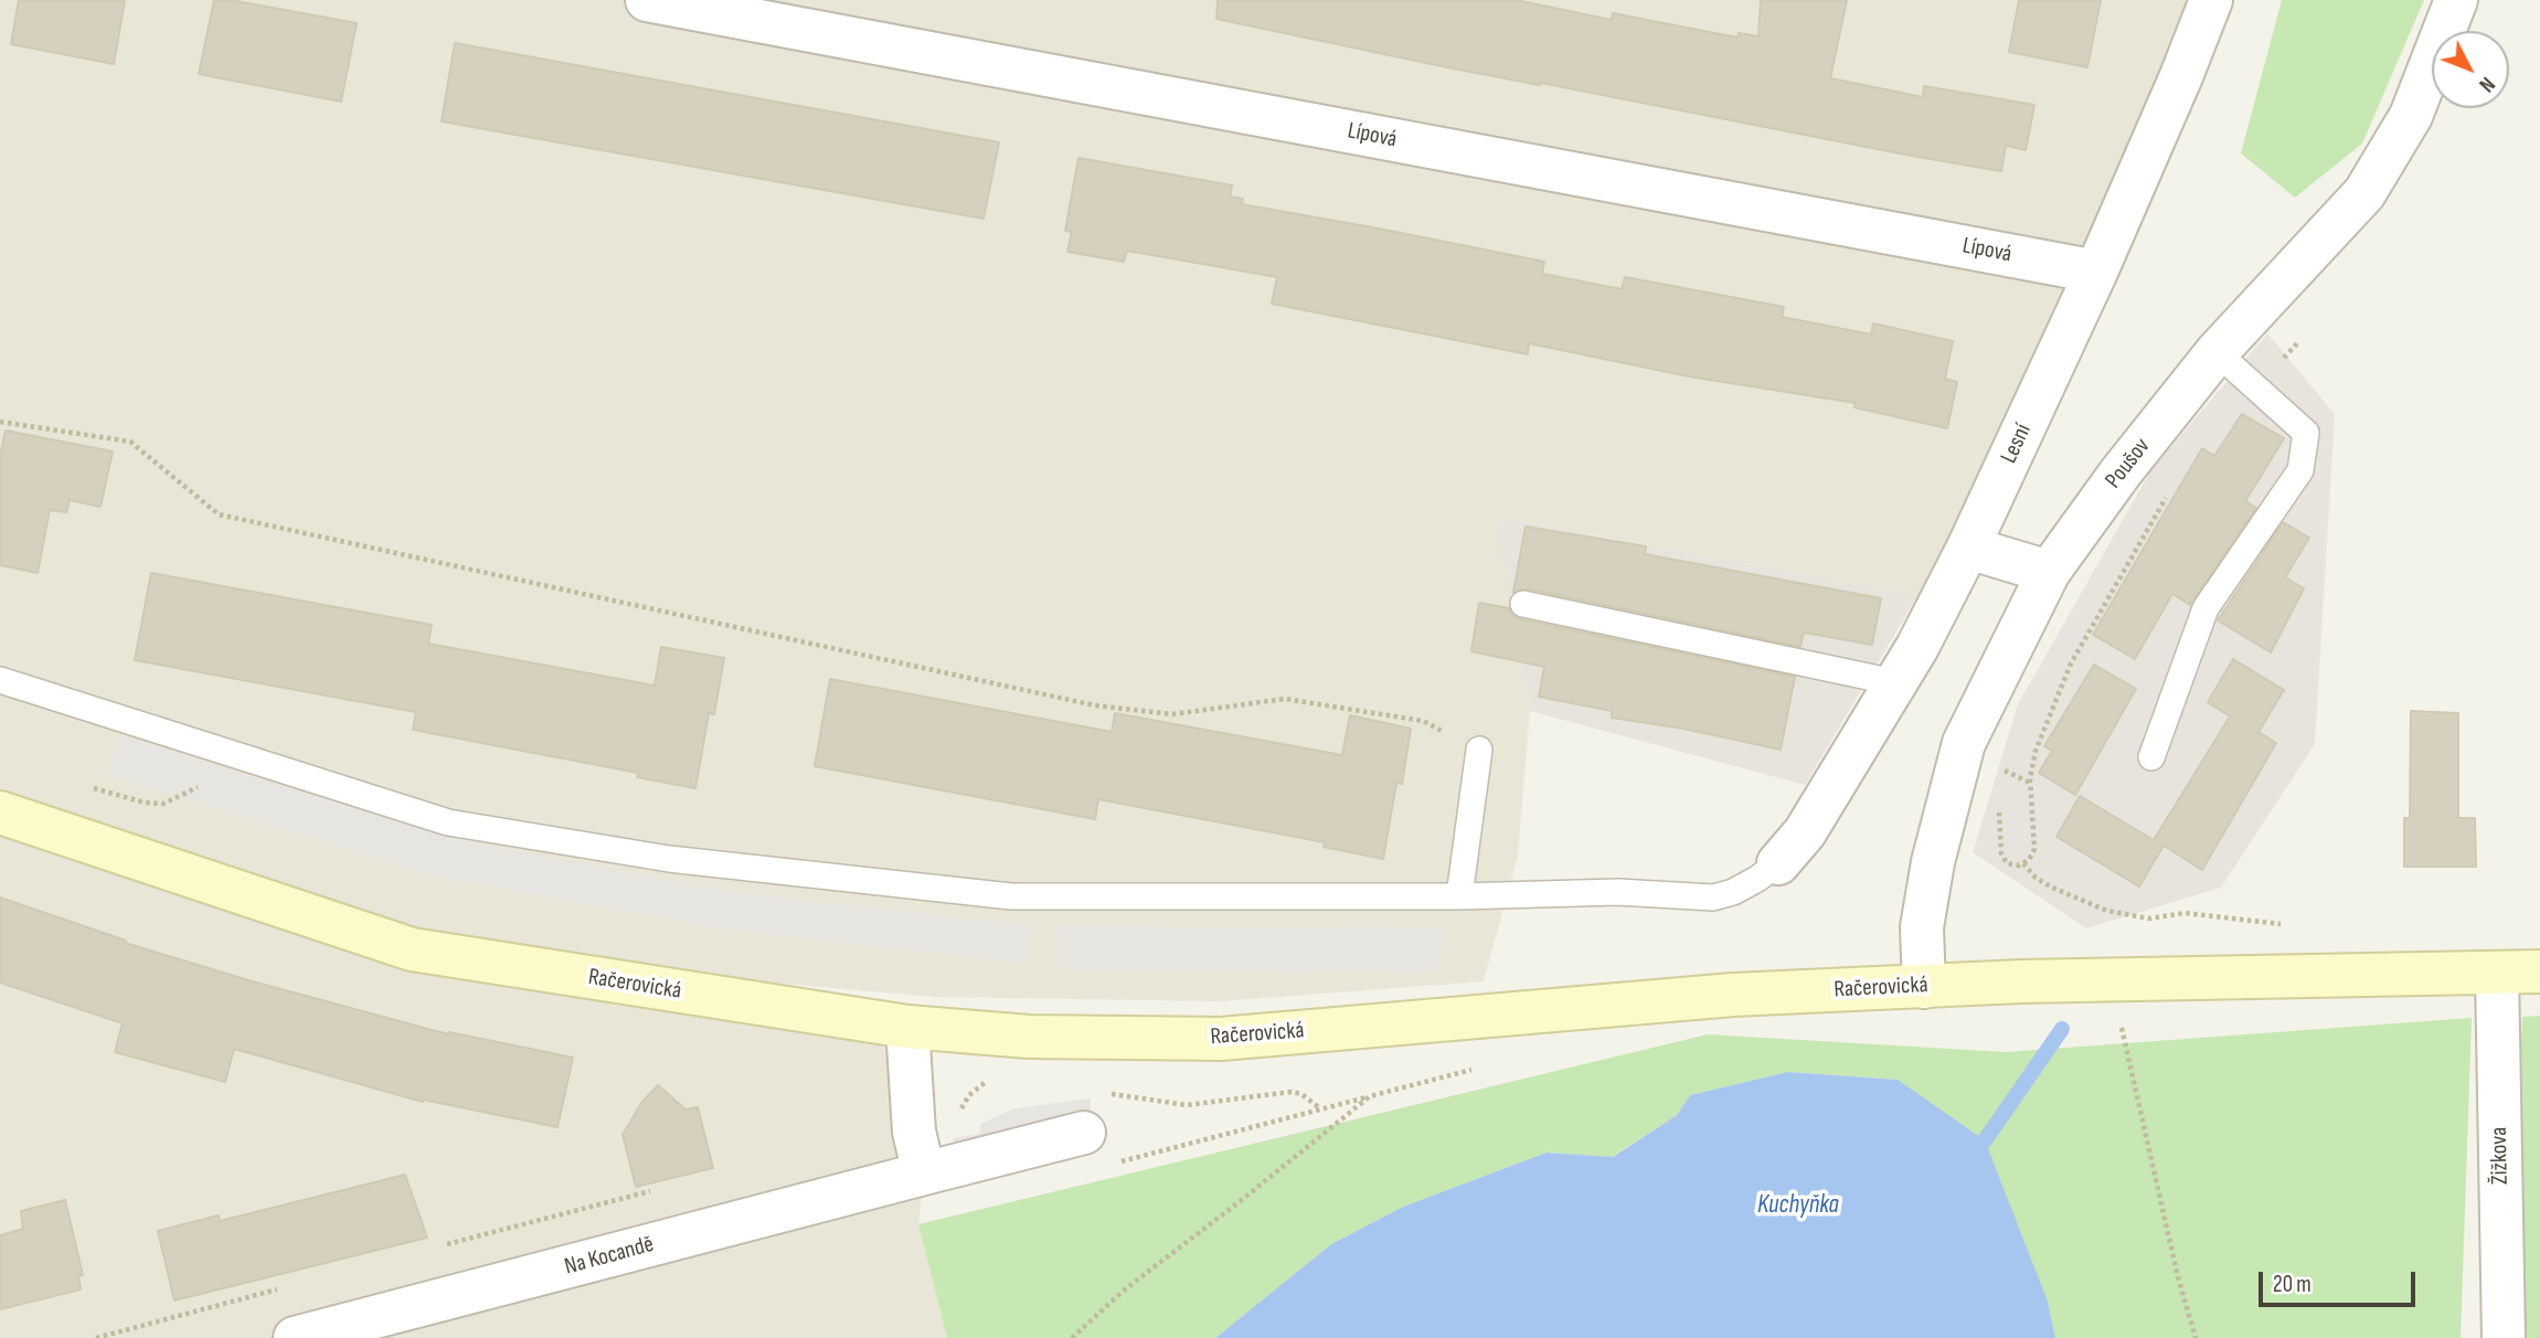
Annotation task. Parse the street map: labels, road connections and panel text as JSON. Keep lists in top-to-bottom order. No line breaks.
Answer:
{"streets":{"main road":["Račerovická"],"street":["Lípová","Lesní","Poušov","Žižkova","Na Kocandě"]},"crossings":[["Lípová","Lesní"],["Poušov","Račerovická"],["Račerovická","Žižkova"]],"water":["Kuchyňka"],"scale_bar":"20 m","north":"bottom right"}
